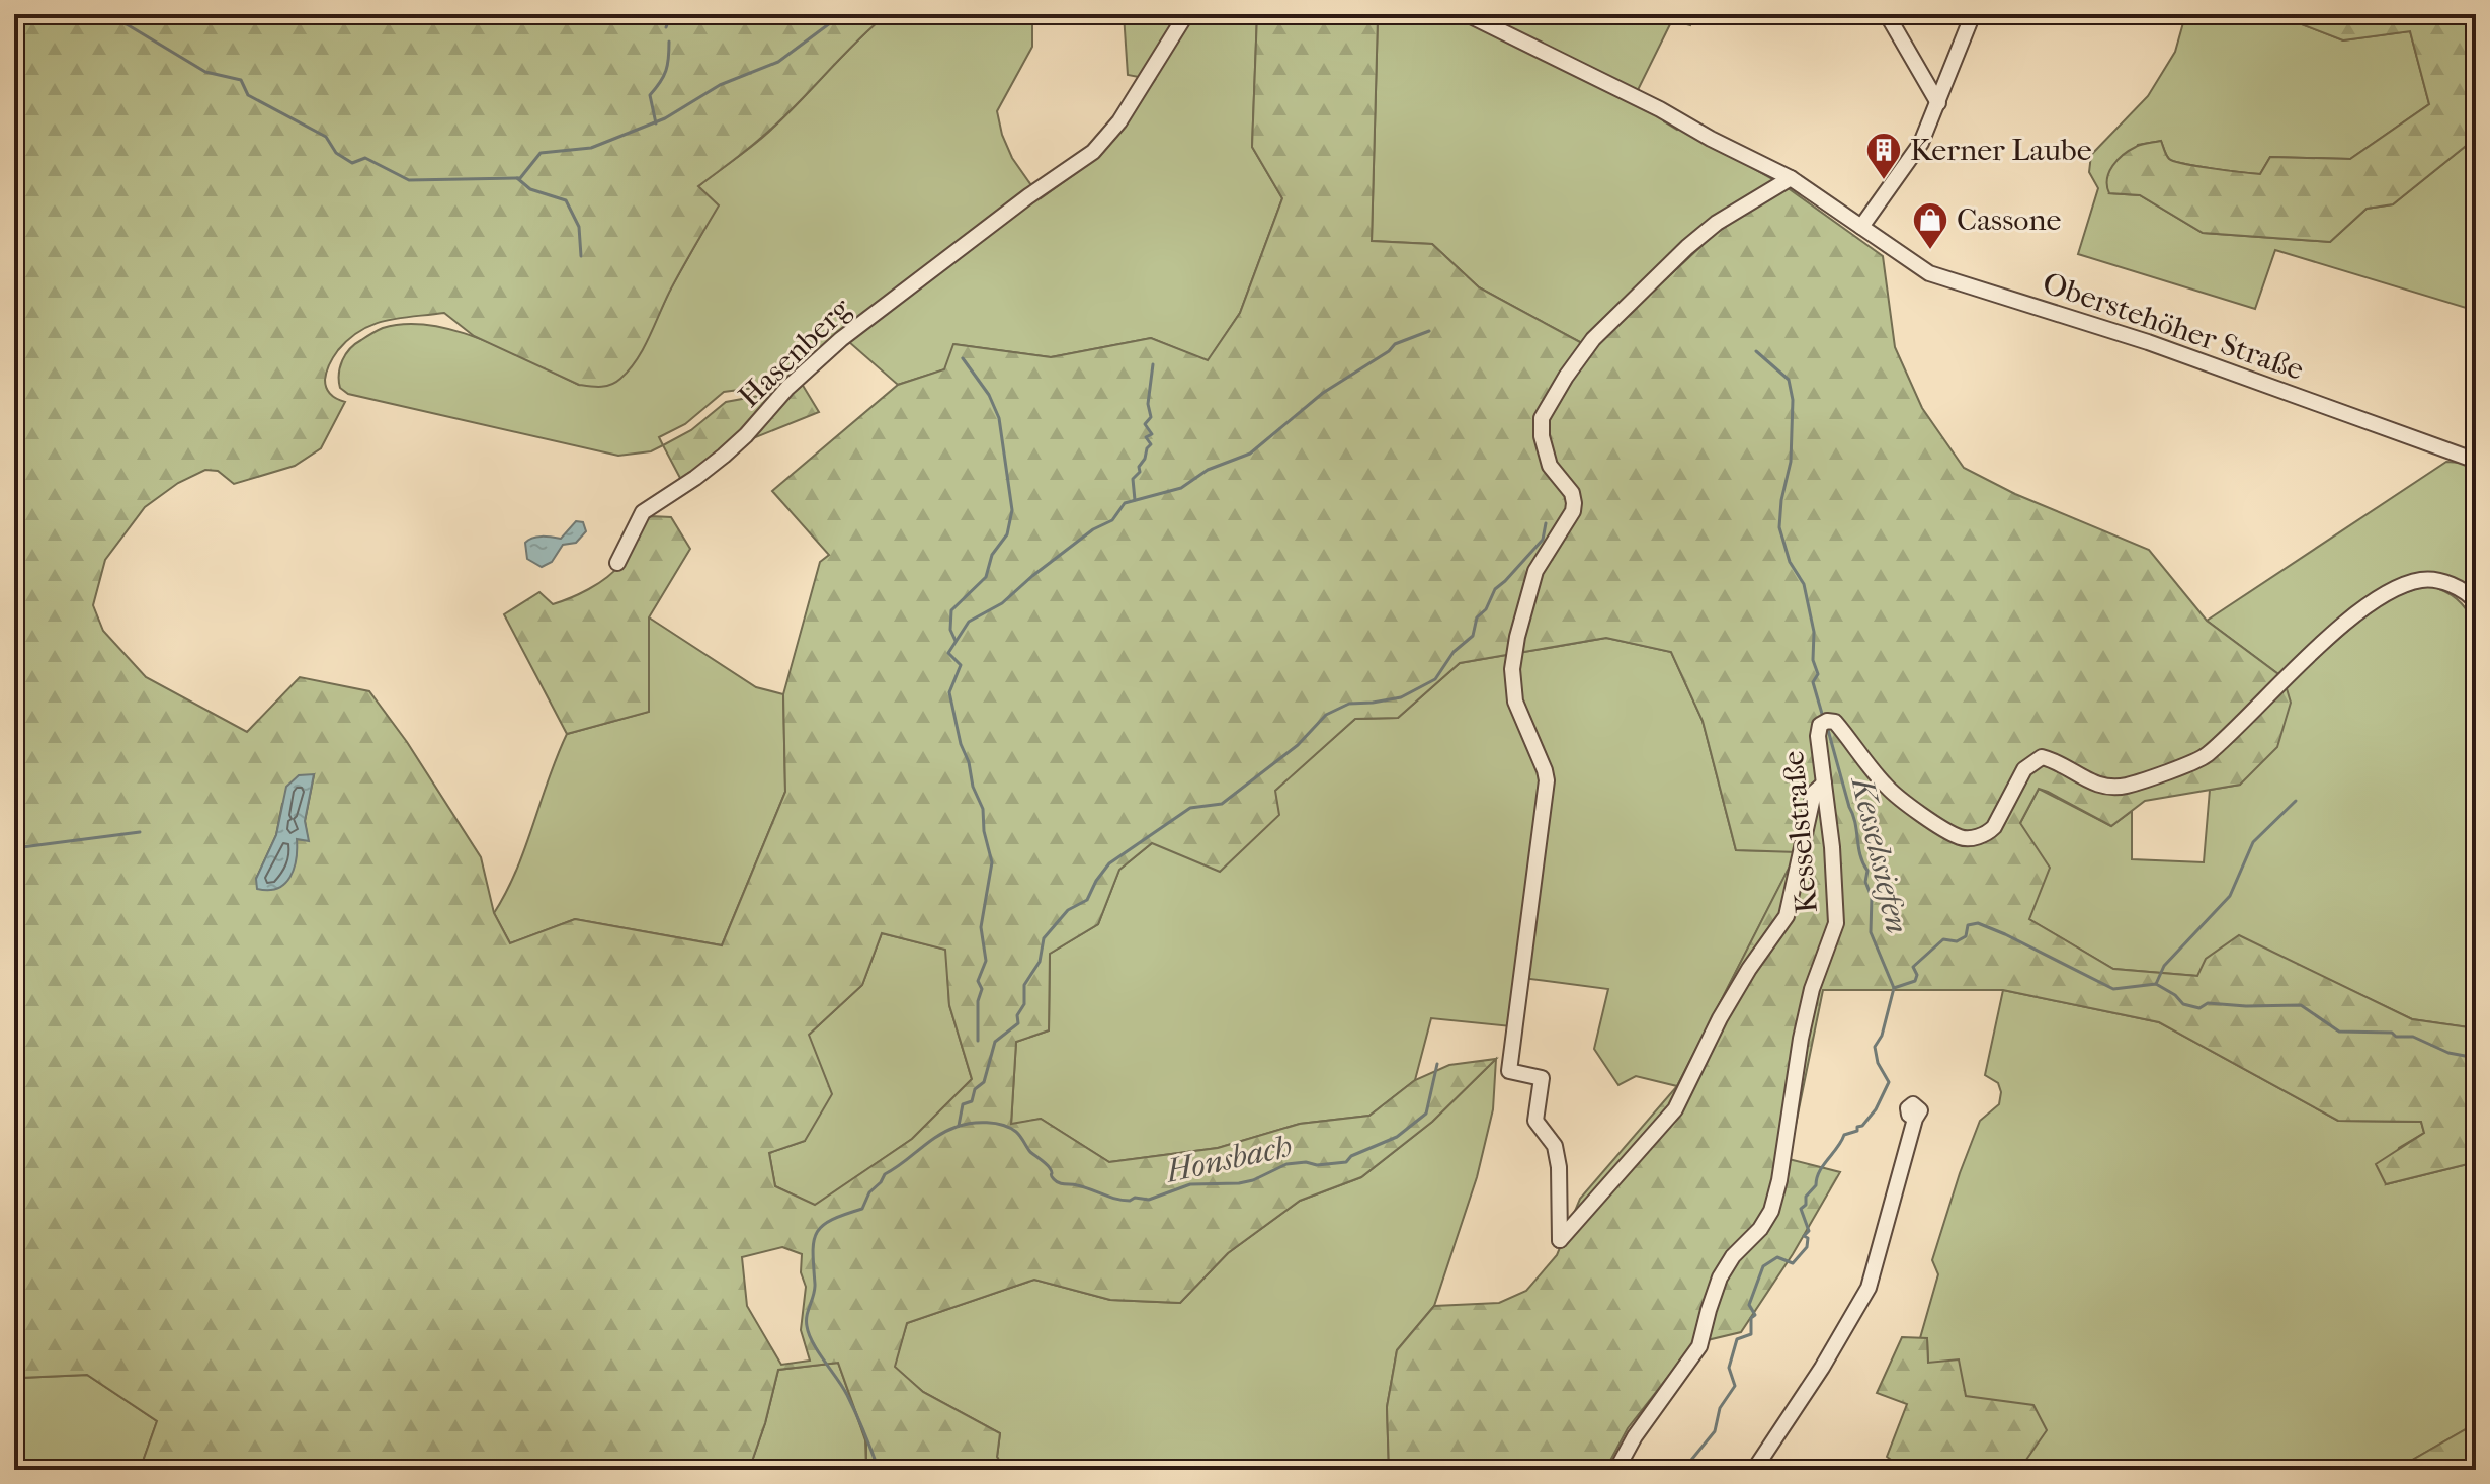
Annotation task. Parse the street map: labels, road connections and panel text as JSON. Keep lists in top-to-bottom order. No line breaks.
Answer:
{"streets":{"street":["Oberstehöher Straße","Hasenberg","Kesselstraße"]},"water":["Kesselssiefen","Honsbach"],"places":{"building":["Kerner Laube"],"shop":["Cassone"]}}
